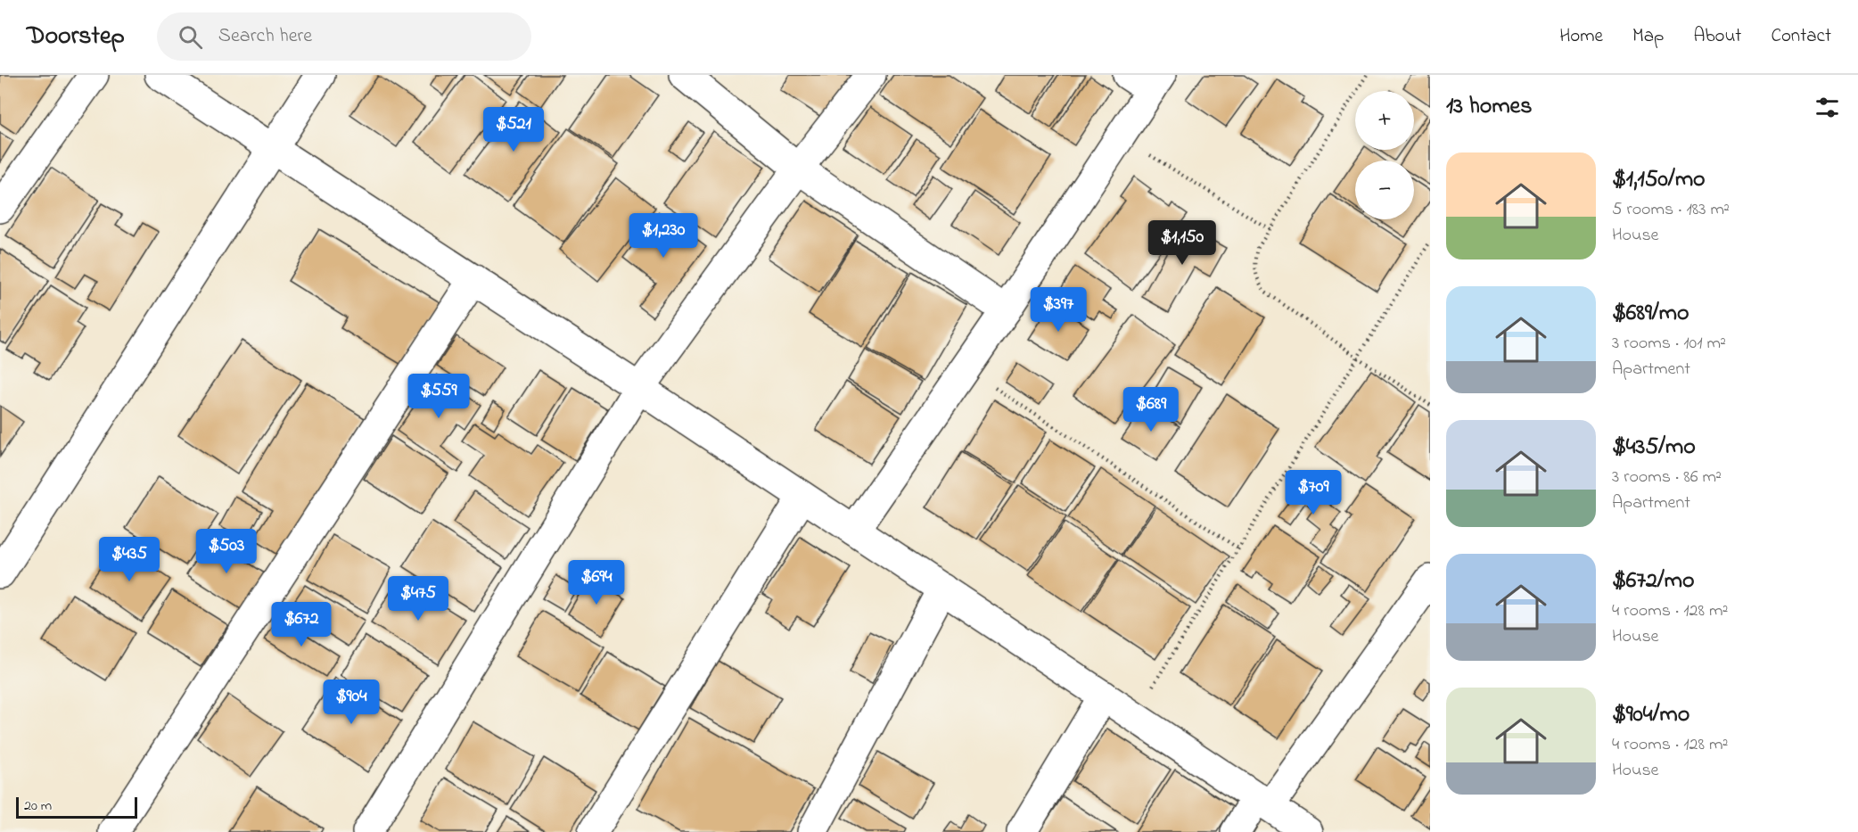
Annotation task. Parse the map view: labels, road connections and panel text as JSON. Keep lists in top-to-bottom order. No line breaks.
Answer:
{"scale_bar":"20 m","page":{"header":"Doorstep","search":"Search here","nav":["Home","Map","About","Contact"],"heading":"13 homes","map_buttons":["+","−"],"price":["$521","$1,230","$1,150","$397","$559","$689","$709","$503","$435","$694","$475","$672","$904"],"list":[{"name":"$1,150/mo","note":"5 rooms · 183 m² · House"},{"name":"$689/mo","note":"3 rooms · 101 m² · Apartment"},{"name":"$435/mo","note":"3 rooms · 86 m² · Apartment"},{"name":"$672/mo","note":"4 rooms · 128 m² · House"},{"name":"$904/mo","note":"4 rooms · 128 m² · House"}],"scale":"20 m"}}
